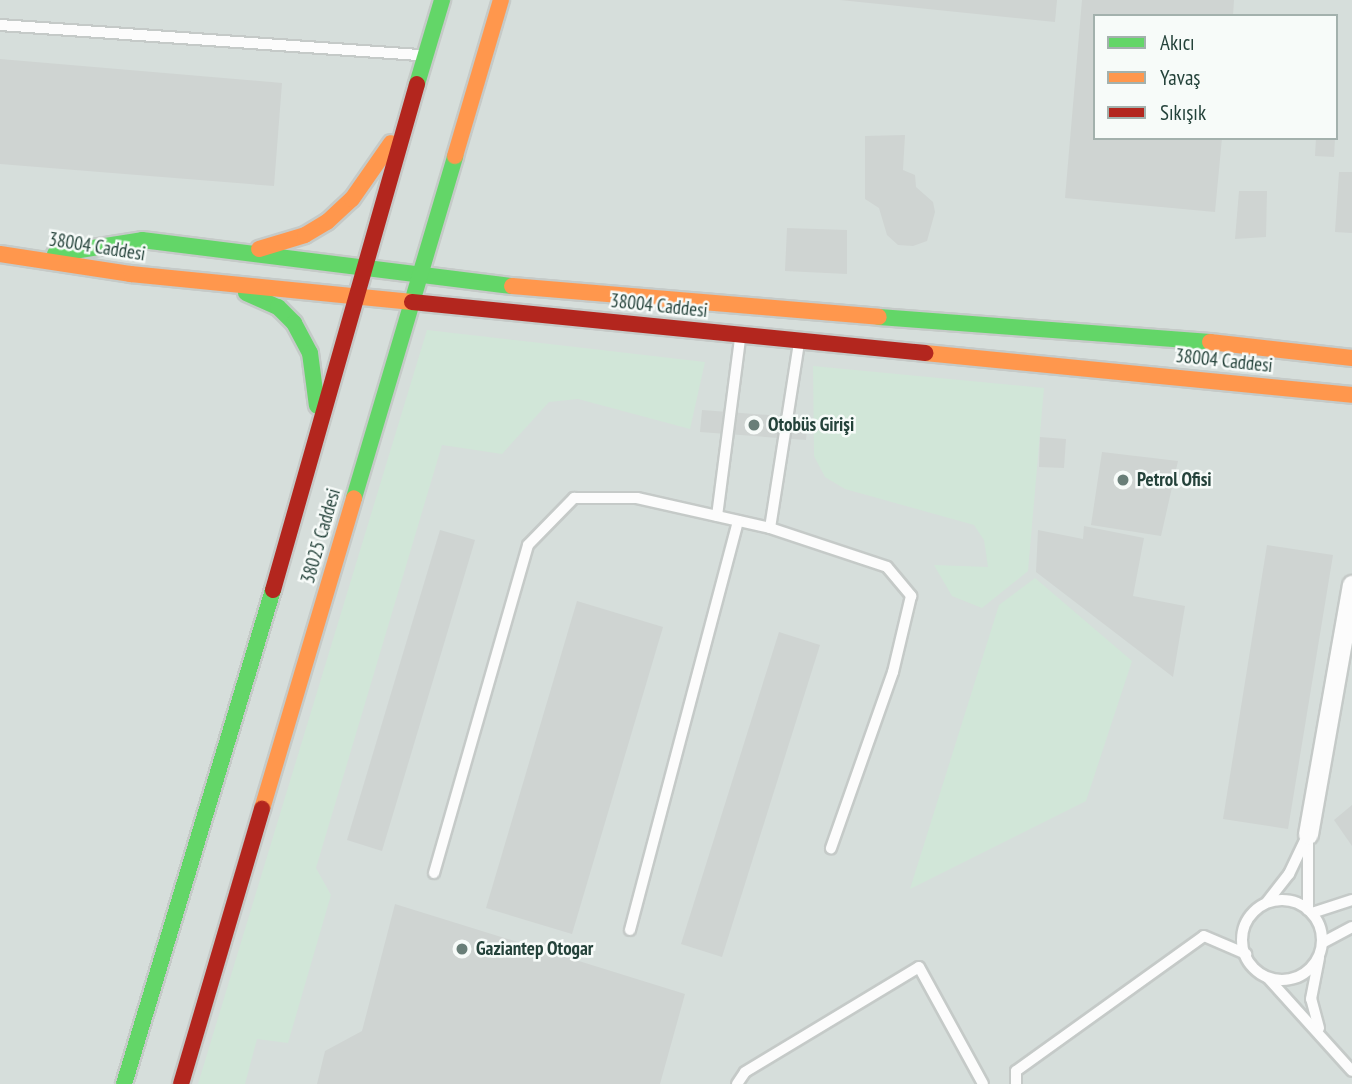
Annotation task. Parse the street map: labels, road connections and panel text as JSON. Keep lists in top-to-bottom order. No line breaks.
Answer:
{"streets":{"street":["38004 Caddesi","38025 Caddesi"]},"crossings":[["38004 Caddesi","38025 Caddesi"]],"places":["Otobüs Girişi","Petrol Ofisi","Gaziantep Otogar"],"legend":["Akıcı","Yavaş","Sıkışık"]}
